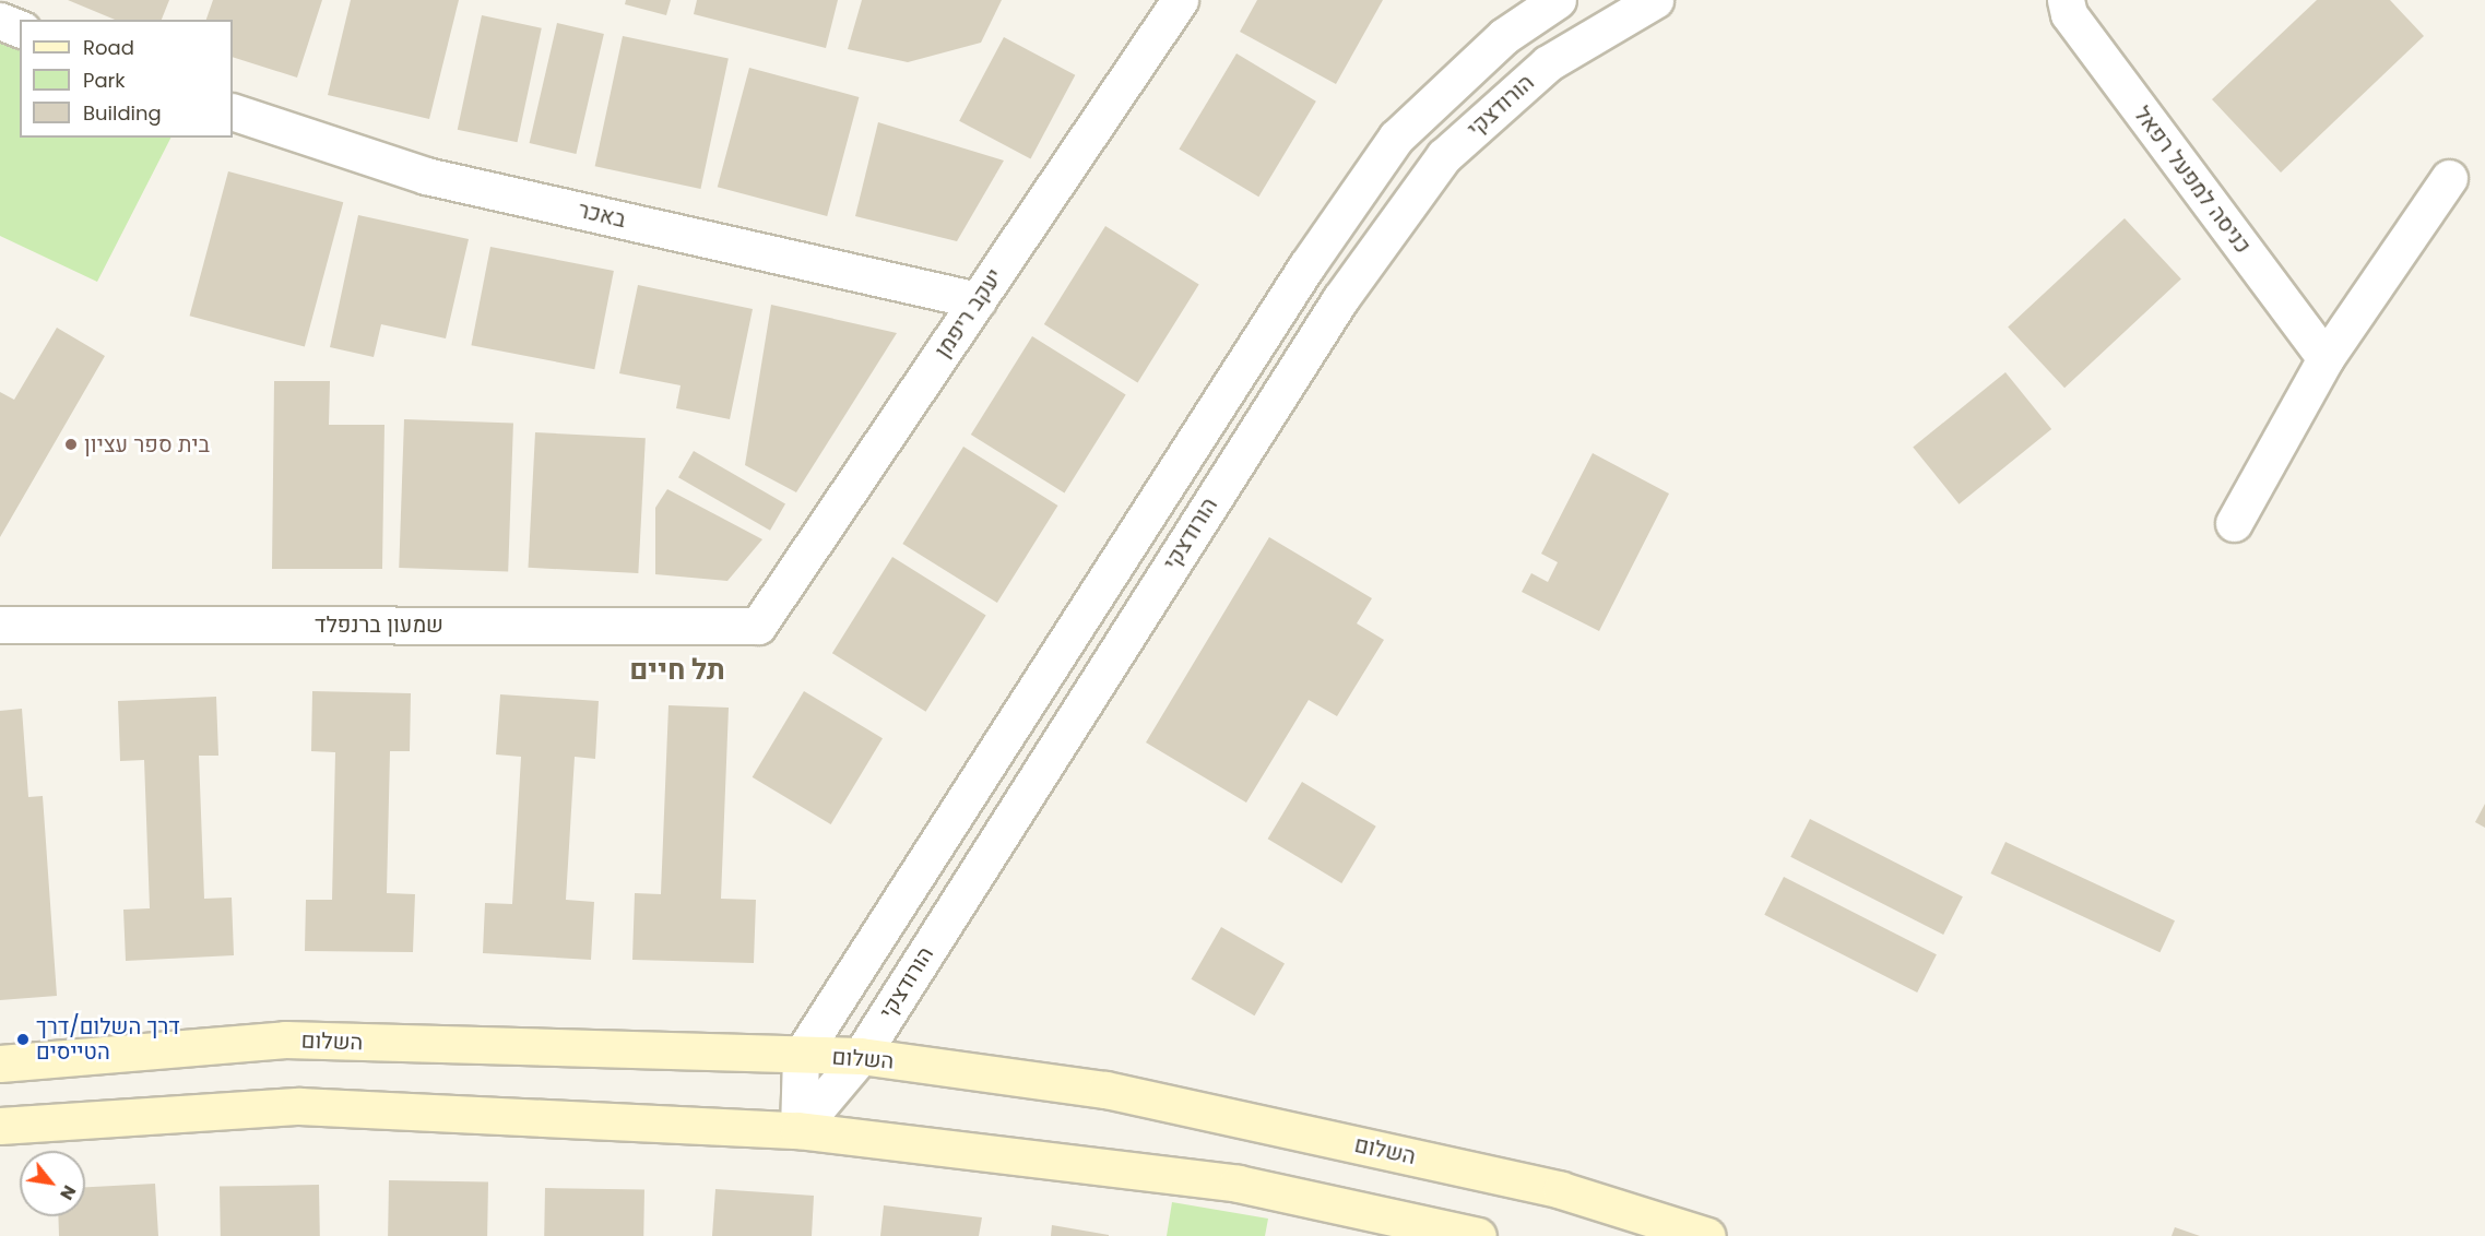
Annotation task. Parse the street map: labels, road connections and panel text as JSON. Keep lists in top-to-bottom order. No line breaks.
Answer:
{"streets":{"main road":["השלום"],"street":["הורודצקי","כניסה למפעל רפאל","באכר","יעקב ריפמן","שמעון ברנפלד"]},"crossings":[["הורודצקי","השלום"],["באכר","יעקב ריפמן"],["יעקב ריפמן","שמעון ברנפלד"]],"districts":["תל חיים"],"places":["בית ספר עציון","דרך השלום/דרך הטייסים"],"legend":["Road","Park","Building"],"north":"bottom right"}
